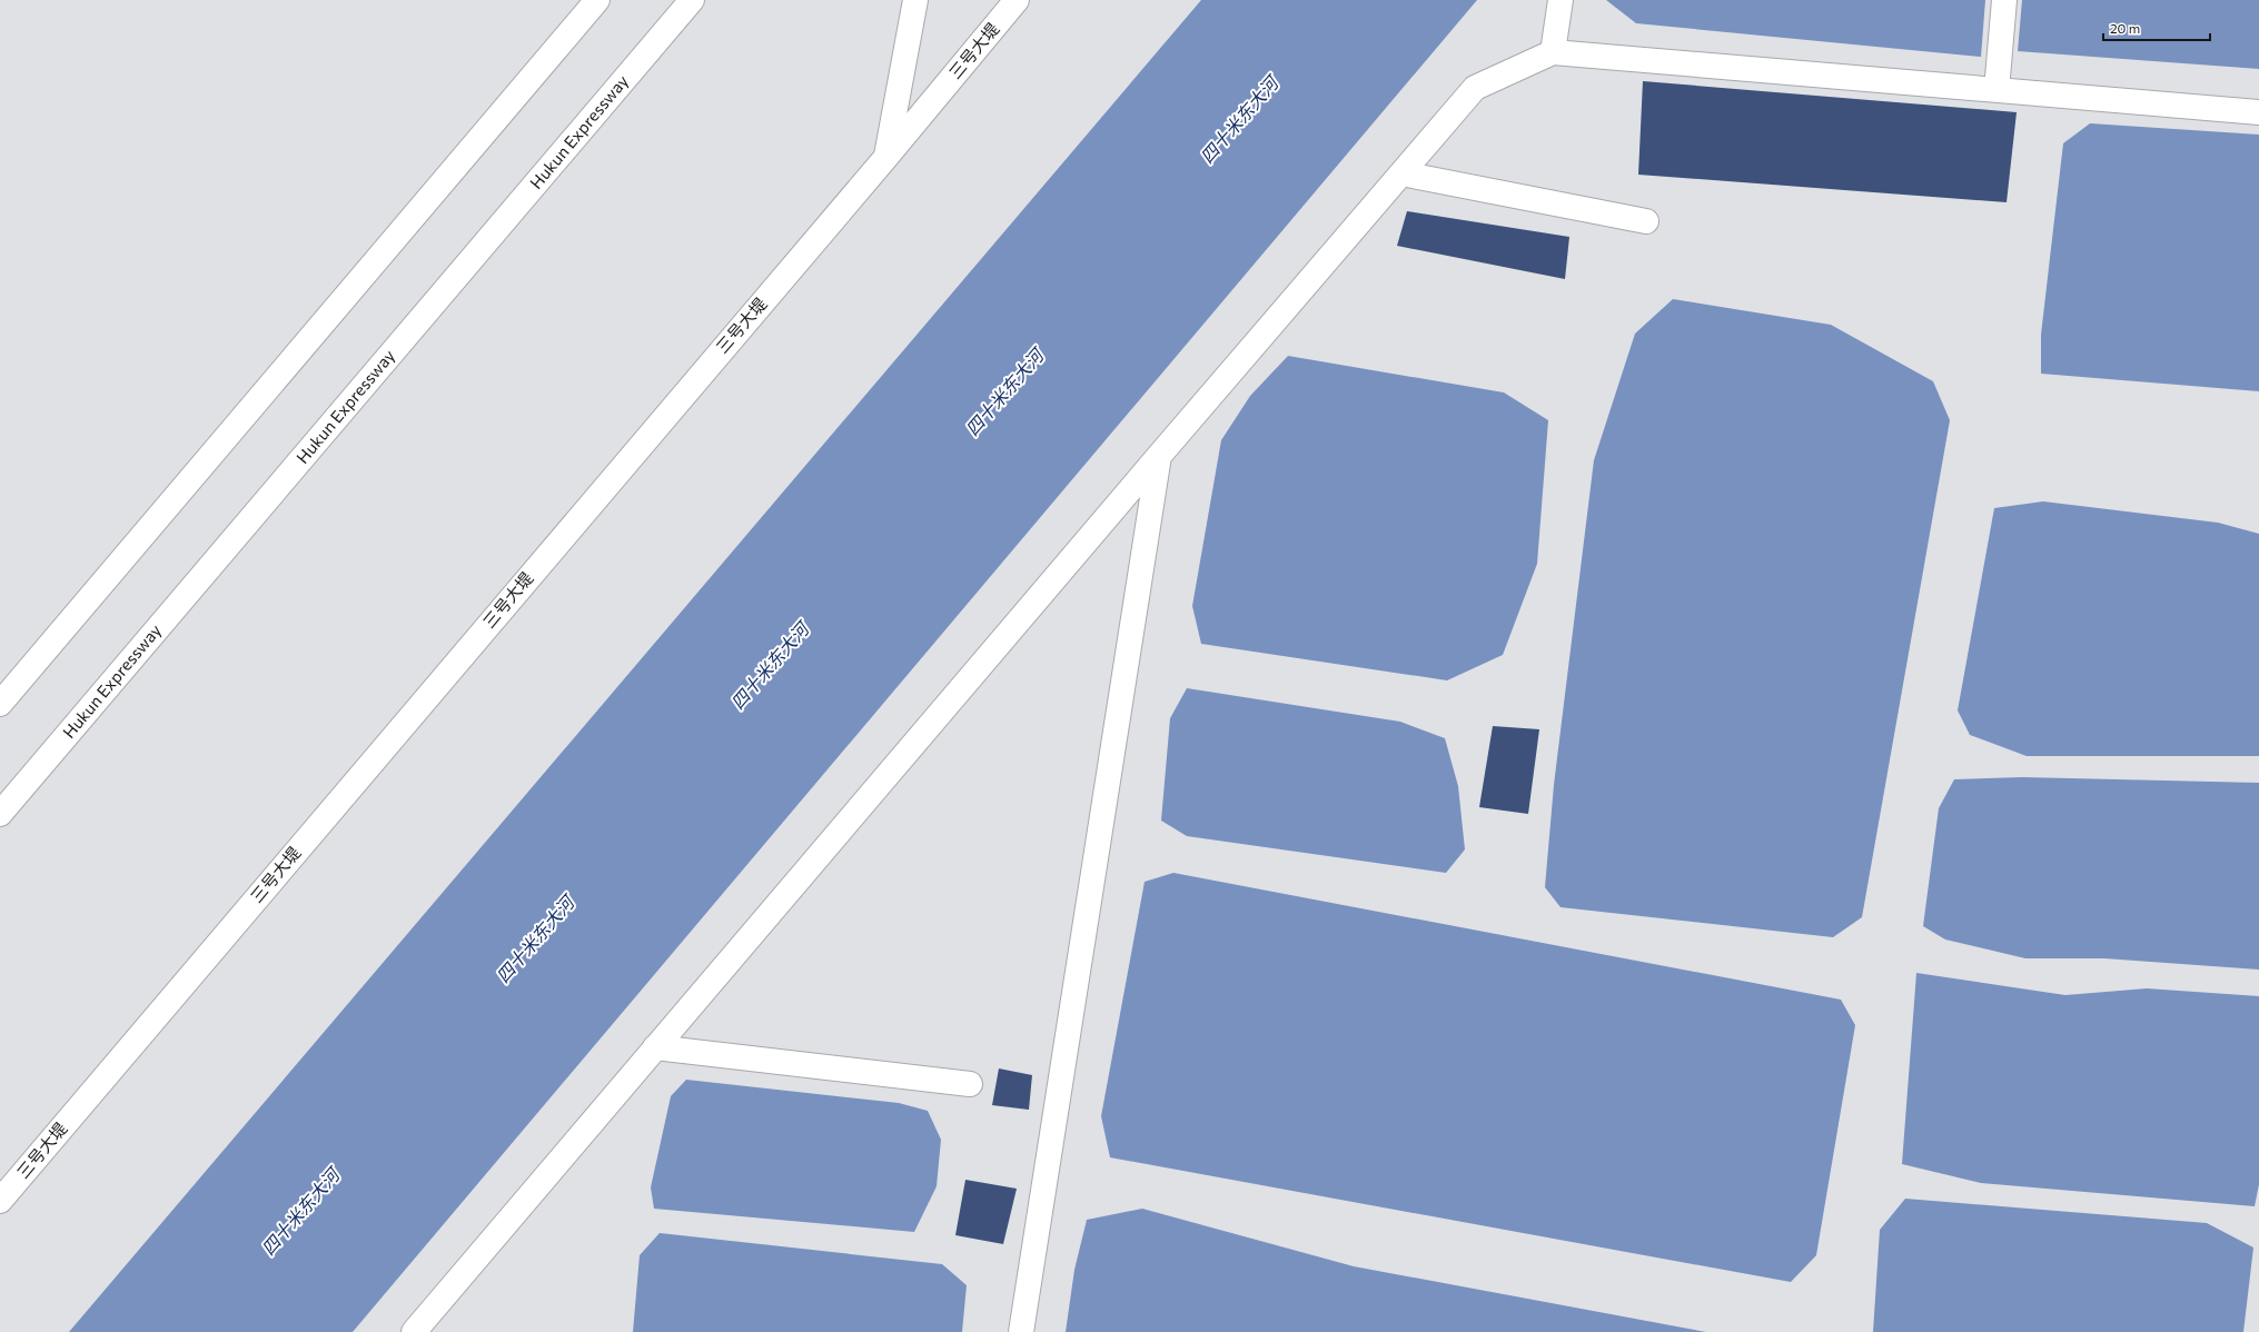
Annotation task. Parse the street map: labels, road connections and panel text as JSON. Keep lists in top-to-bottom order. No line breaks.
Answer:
{"streets":{"main road":["三号大堤","Hukun Expressway"]},"water":["四十米东大河"],"scale_bar":"20 m"}
